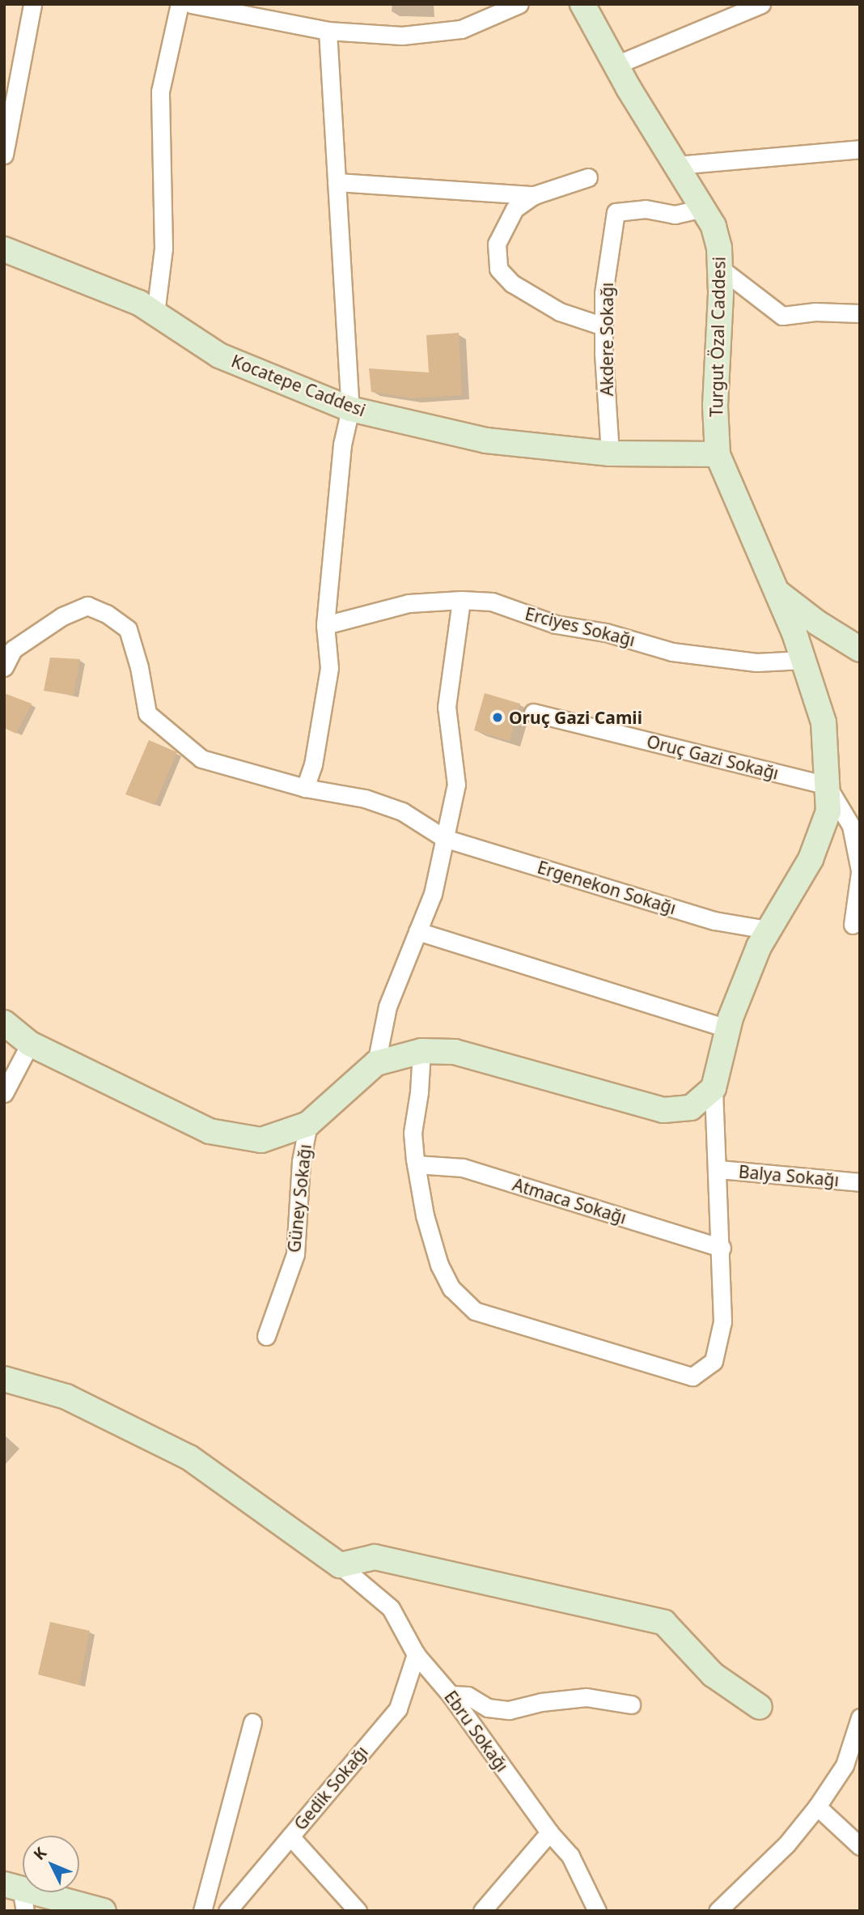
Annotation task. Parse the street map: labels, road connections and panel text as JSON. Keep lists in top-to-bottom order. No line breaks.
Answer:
{"streets":{"street":["Turgut Özal Caddesi","Akdere Sokağı","Kocatepe Caddesi","Erciyes Sokağı","Oruç Gazi Sokağı","Ergenekon Sokağı","Balya Sokağı","Güney Sokağı","Atmaca Sokağı","Ebru Sokağı","Gedik Sokağı"]},"crossings":[["Turgut Özal Caddesi","Akdere Sokağı"],["Turgut Özal Caddesi","Kocatepe Caddesi"],["Turgut Özal Caddesi","Erciyes Sokağı"],["Turgut Özal Caddesi","Oruç Gazi Sokağı"],["Turgut Özal Caddesi","Ergenekon Sokağı"],["Akdere Sokağı","Kocatepe Caddesi"],["Ebru Sokağı","Gedik Sokağı"]],"places":["Oruç Gazi Camii"],"north":"top left"}
